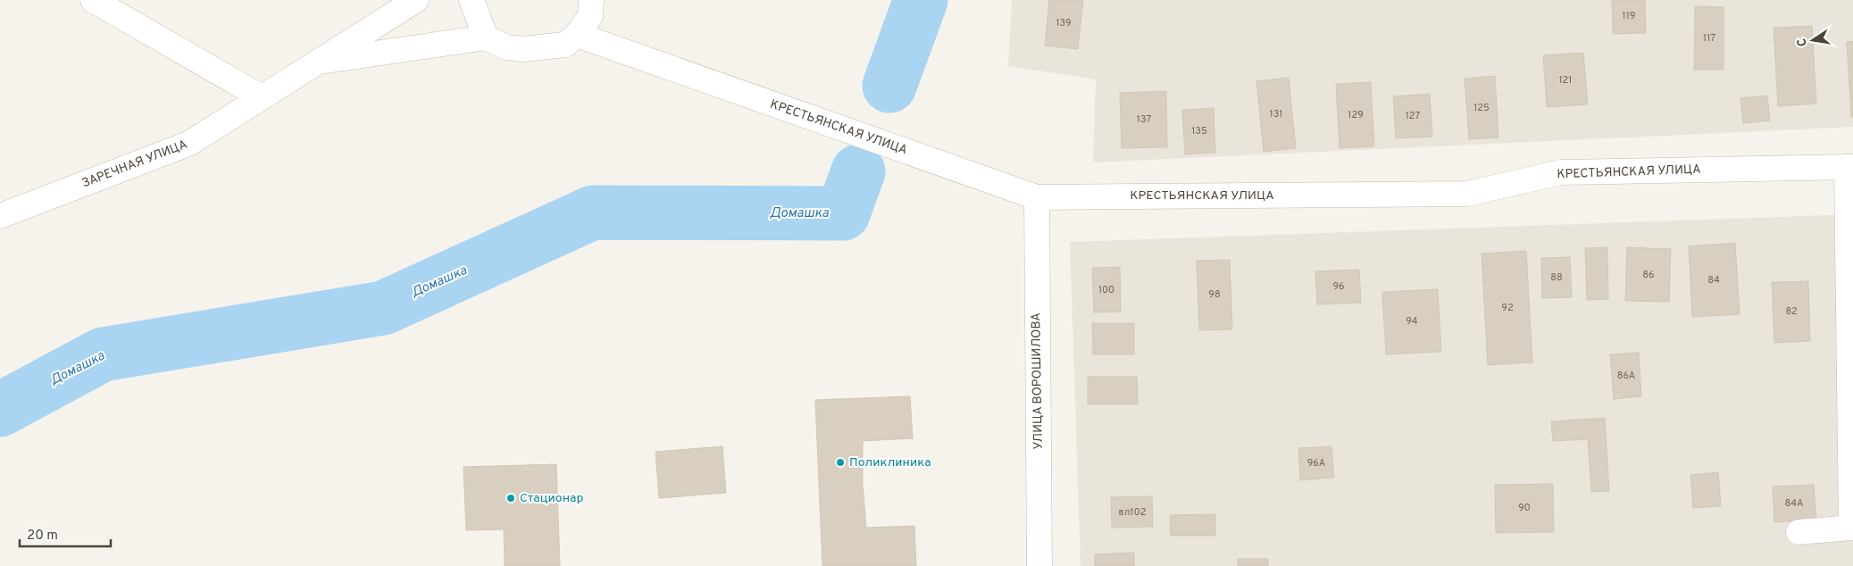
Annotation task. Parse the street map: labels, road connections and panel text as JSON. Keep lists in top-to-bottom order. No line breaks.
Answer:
{"streets":{"street":["КРЕСТЬЯНСКАЯ УЛИЦА","ЗАРЕЧНАЯ УЛИЦА","УЛИЦА ВОРОШИЛОВА"]},"crossings":[["КРЕСТЬЯНСКАЯ УЛИЦА","УЛИЦА ВОРОШИЛОВА"]],"water":["Домашка"],"places":["Поликлиника","Стационар"],"house_numbers":["119","139","117","121","125","131","129","127","137","135","86","88","84","96","100","98","92","82","94","86А","96А","84А","90","вл102"],"scale_bar":"20 m","north":"left"}
